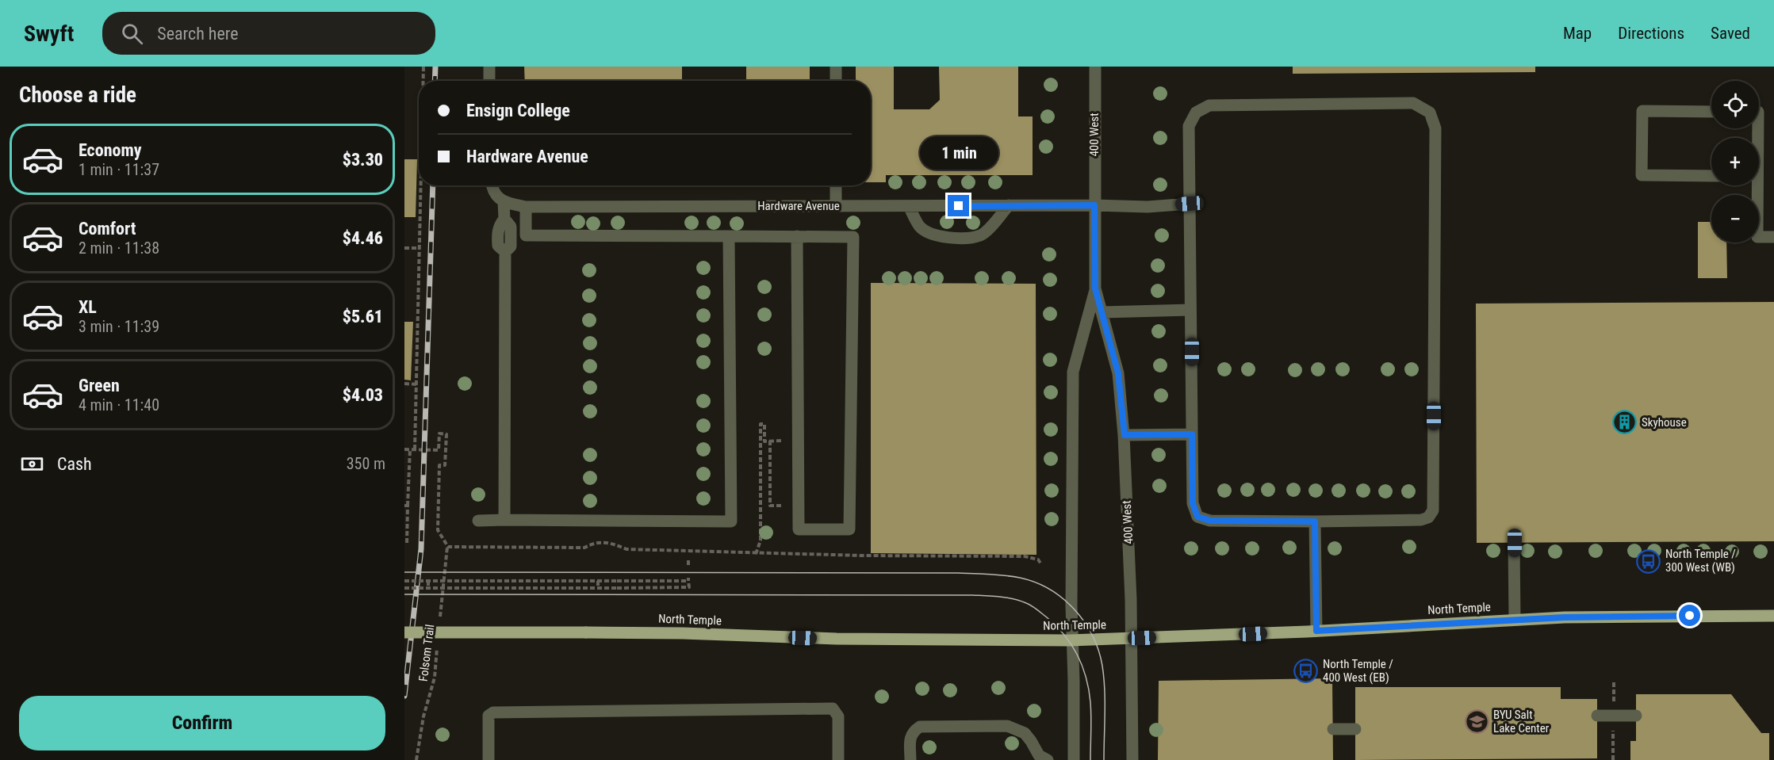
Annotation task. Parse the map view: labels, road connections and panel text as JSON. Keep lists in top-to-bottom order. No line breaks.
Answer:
{"streets":{"main road":["North Temple"],"street":["400 West","Hardware Avenue"],"path":["Folsom Trail"]},"crossings":[["400 West","Hardware Avenue"],["400 West","North Temple"]],"places":{"building":["Skyhouse"],"bus stop":["North Temple / 300 West (WB)","North Temple / 400 West (EB)"],"school or university":["BYU Salt Lake Center"]},"page":{"header":"Swyft","search":"Search here","nav":["Map","Directions","Saved"],"heading":"Choose a ride","map_buttons":["+","−"],"banner":["Ensign College","Hardware Avenue"],"list":[{"name":"Economy","note":"1 min · 11:37","value":"$3.30"},{"name":"Comfort","note":"2 min · 11:38","value":"$4.46"},{"name":"XL","note":"3 min · 11:39","value":"$5.61"},{"name":"Green","note":"4 min · 11:40","value":"$4.03"}],"bubble":"1 min","pay":["Cash","350 m"],"buttons":"Confirm"}}
